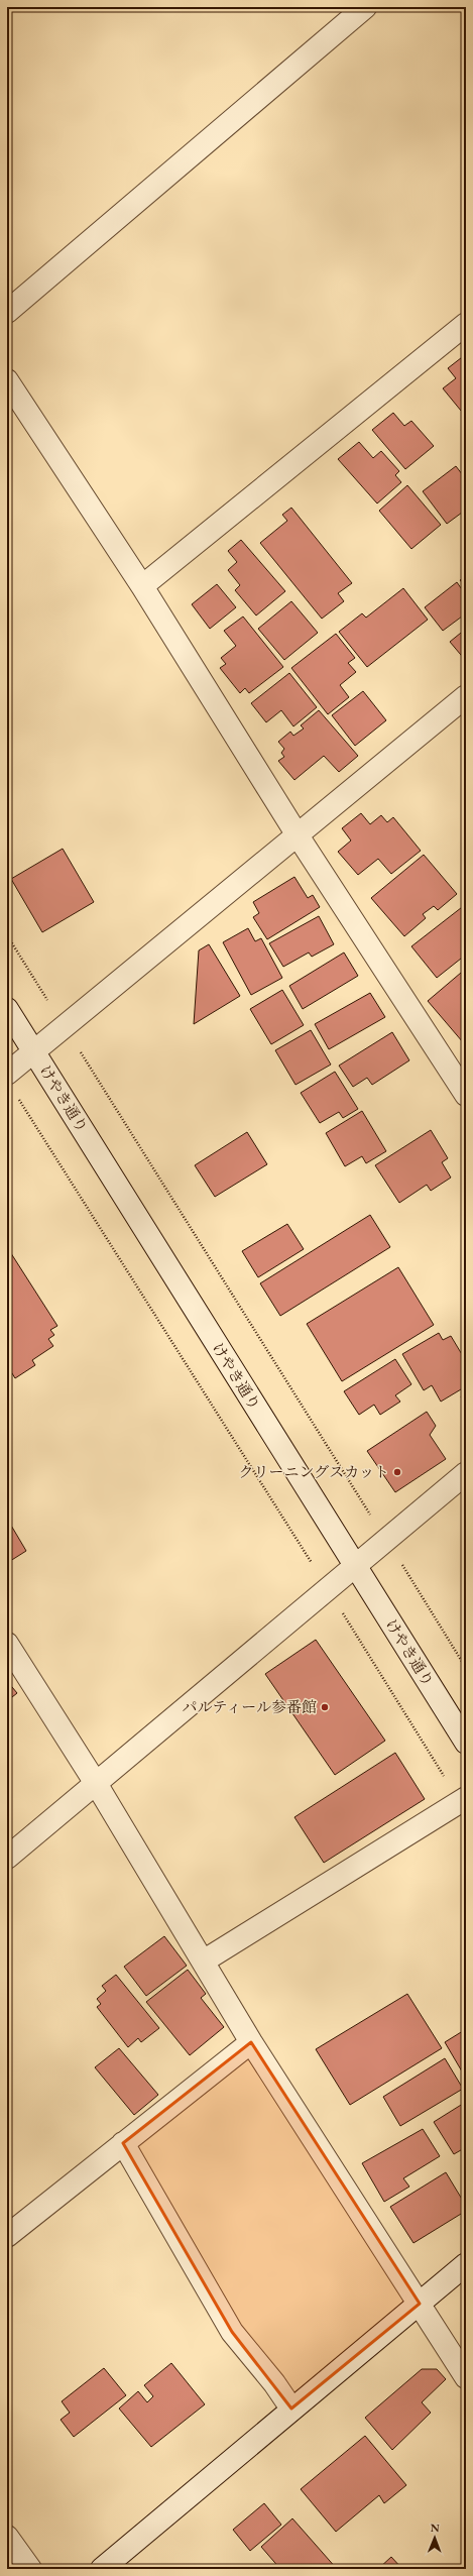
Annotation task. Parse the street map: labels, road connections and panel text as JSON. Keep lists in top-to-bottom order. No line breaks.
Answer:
{"streets":{"street":["けやき通り"]},"places":["クリーニングスカット","パルティール参番館"],"north":"top"}
